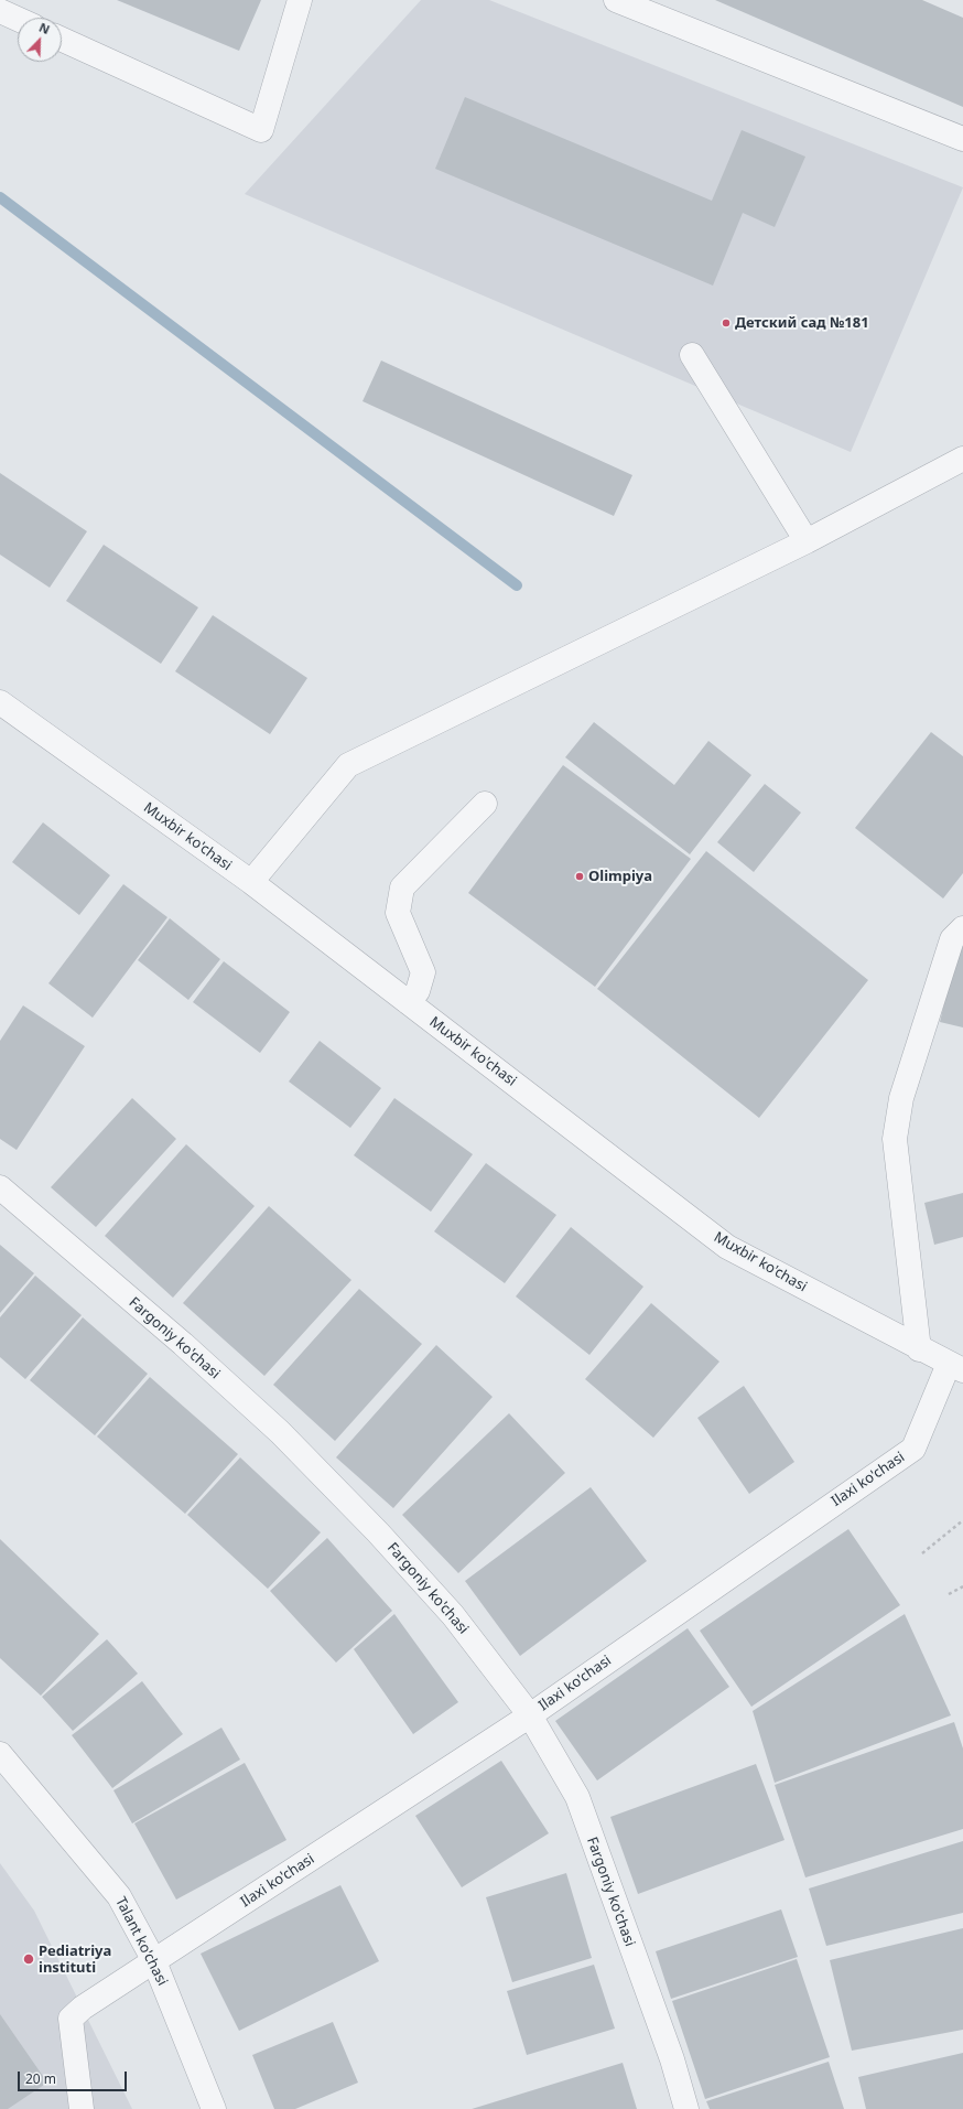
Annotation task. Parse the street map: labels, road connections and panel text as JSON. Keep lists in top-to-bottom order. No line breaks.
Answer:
{"streets":{"street":["Muxbir ko'chasi","Fargoniy ko'chasi","Ilaxi ko'chasi","Talant ko'chasi"]},"crossings":[["Muxbir ko'chasi","Ilaxi ko'chasi"],["Fargoniy ko'chasi","Ilaxi ko'chasi"],["Ilaxi ko'chasi","Talant ko'chasi"]],"places":["Детский сад №181","Olimpiya","Pediatriya instituti"],"scale_bar":"20 m","north":"top right"}
